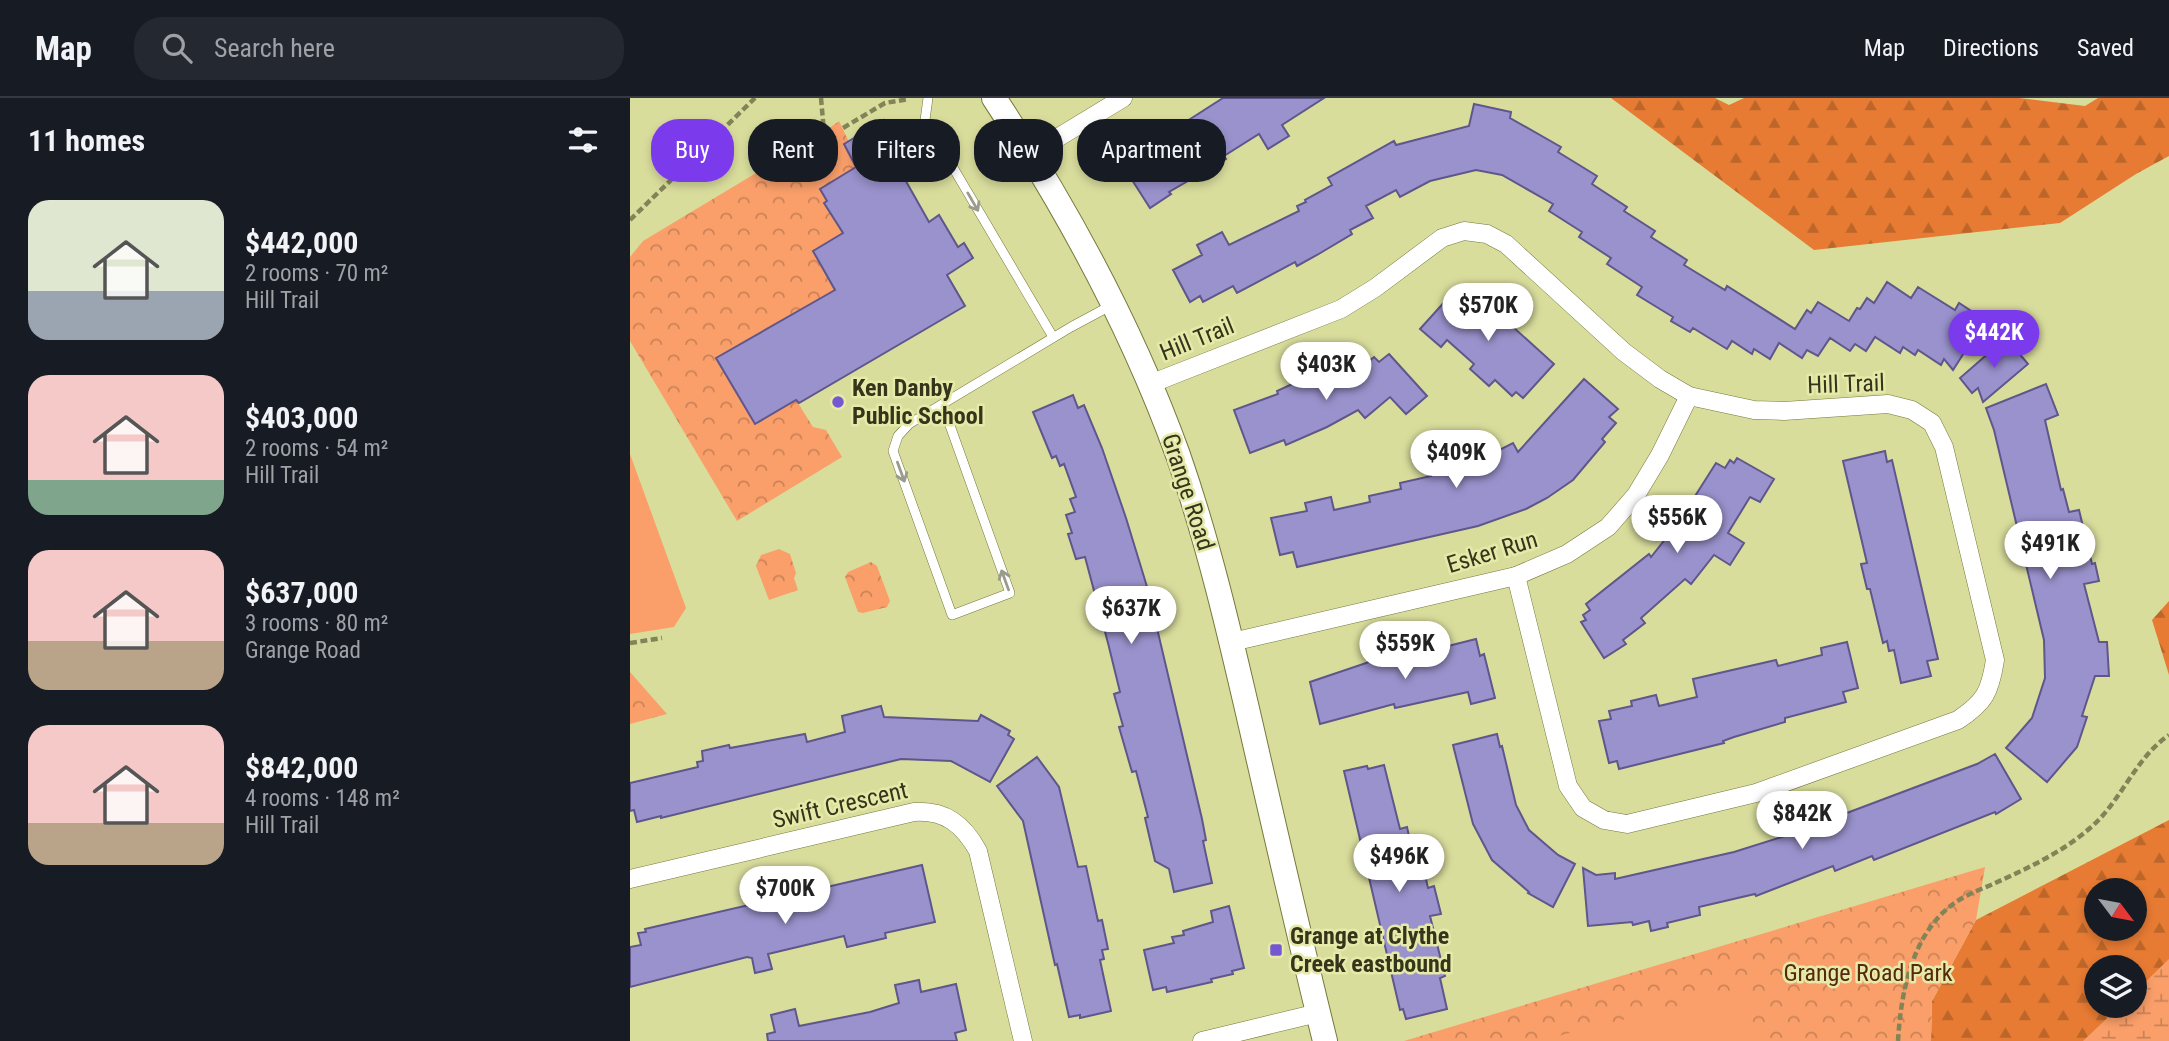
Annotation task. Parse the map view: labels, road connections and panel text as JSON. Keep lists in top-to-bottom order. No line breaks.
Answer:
{"streets":{"street":["Hill Trail","Grange Road","Esker Run","Swift Crescent"]},"crossings":[["Hill Trail","Grange Road"],["Hill Trail","Esker Run"],["Grange Road","Esker Run"]],"parks":["Grange Road Park"],"places":{"other":["Ken Danby Public School"],"transit":["Grange at Clythe Creek eastbound"]},"north":"bottom right","page":{"header":"Map","search":"Search here","nav":["Map","Directions","Saved"],"heading":"11 homes","chip":["Buy","Rent","Filters","New","Apartment"],"list":[{"name":"$442,000","note":"2 rooms · 70 m² · Hill Trail"},{"name":"$403,000","note":"2 rooms · 54 m² · Hill Trail"},{"name":"$637,000","note":"3 rooms · 80 m² · Grange Road"},{"name":"$842,000","note":"4 rooms · 148 m² · Hill Trail"}],"price":["$570K","$442K","$403K","$409K","$556K","$491K","$637K","$559K","$842K","$496K","$700K"]}}
